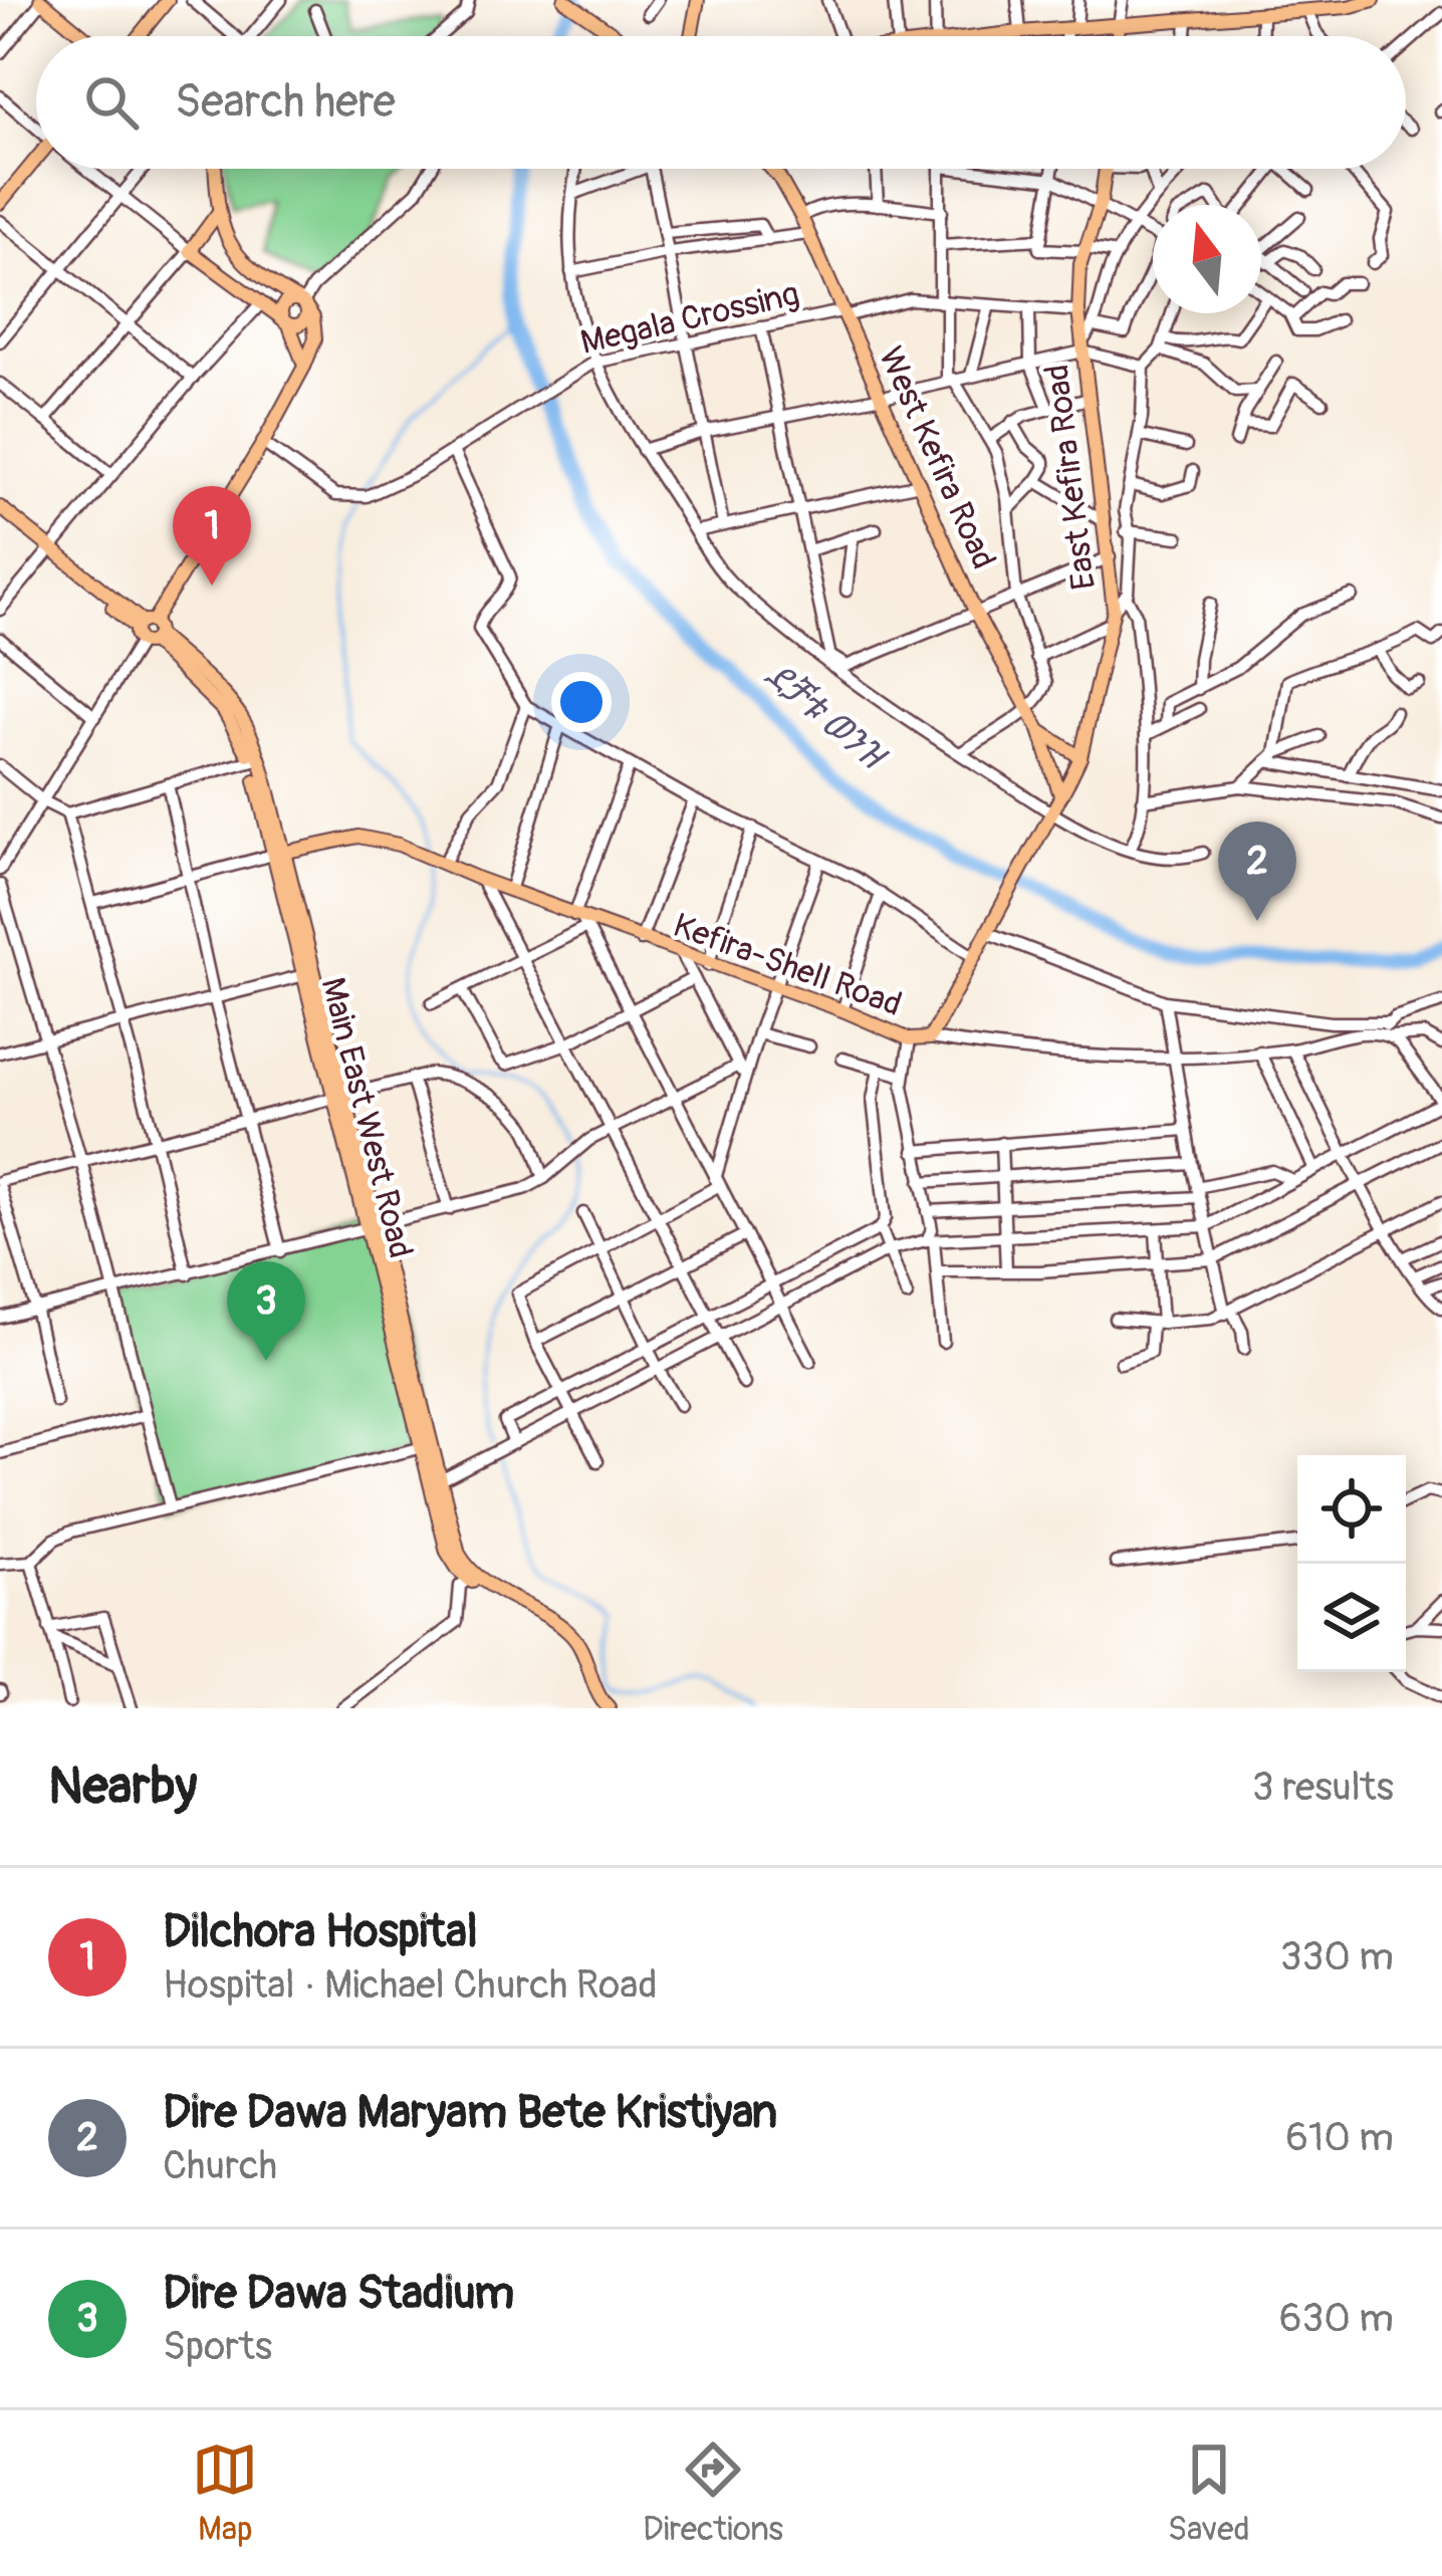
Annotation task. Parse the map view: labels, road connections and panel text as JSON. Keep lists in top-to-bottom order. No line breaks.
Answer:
{"streets":{"main road":["West Kefira Road","East Kefira Road","Kefira-Shell Road","Main East West Road"],"street":["Megala Crossing"]},"crossings":[["Megala Crossing","West Kefira Road"],["Megala Crossing","East Kefira Road"],["West Kefira Road","East Kefira Road"],["West Kefira Road","Kefira-Shell Road"],["East Kefira Road","Kefira-Shell Road"],["Kefira-Shell Road","Main East West Road"]],"water":["ደቻቱ ወንዝ"],"north":"top","page":{"search":"Search here","pins":["1","2","3"],"heading":["Nearby","3 results"],"list":[{"mark":"1","name":"Dilchora Hospital","note":"Hospital · Michael Church Road","value":"330 m"},{"mark":"2","name":"Dire Dawa Maryam Bete Kristiyan","note":"Church","value":"610 m"},{"mark":"3","name":"Dire Dawa Stadium","note":"Sports","value":"630 m"}],"nav":["Map","Directions","Saved"]}}
